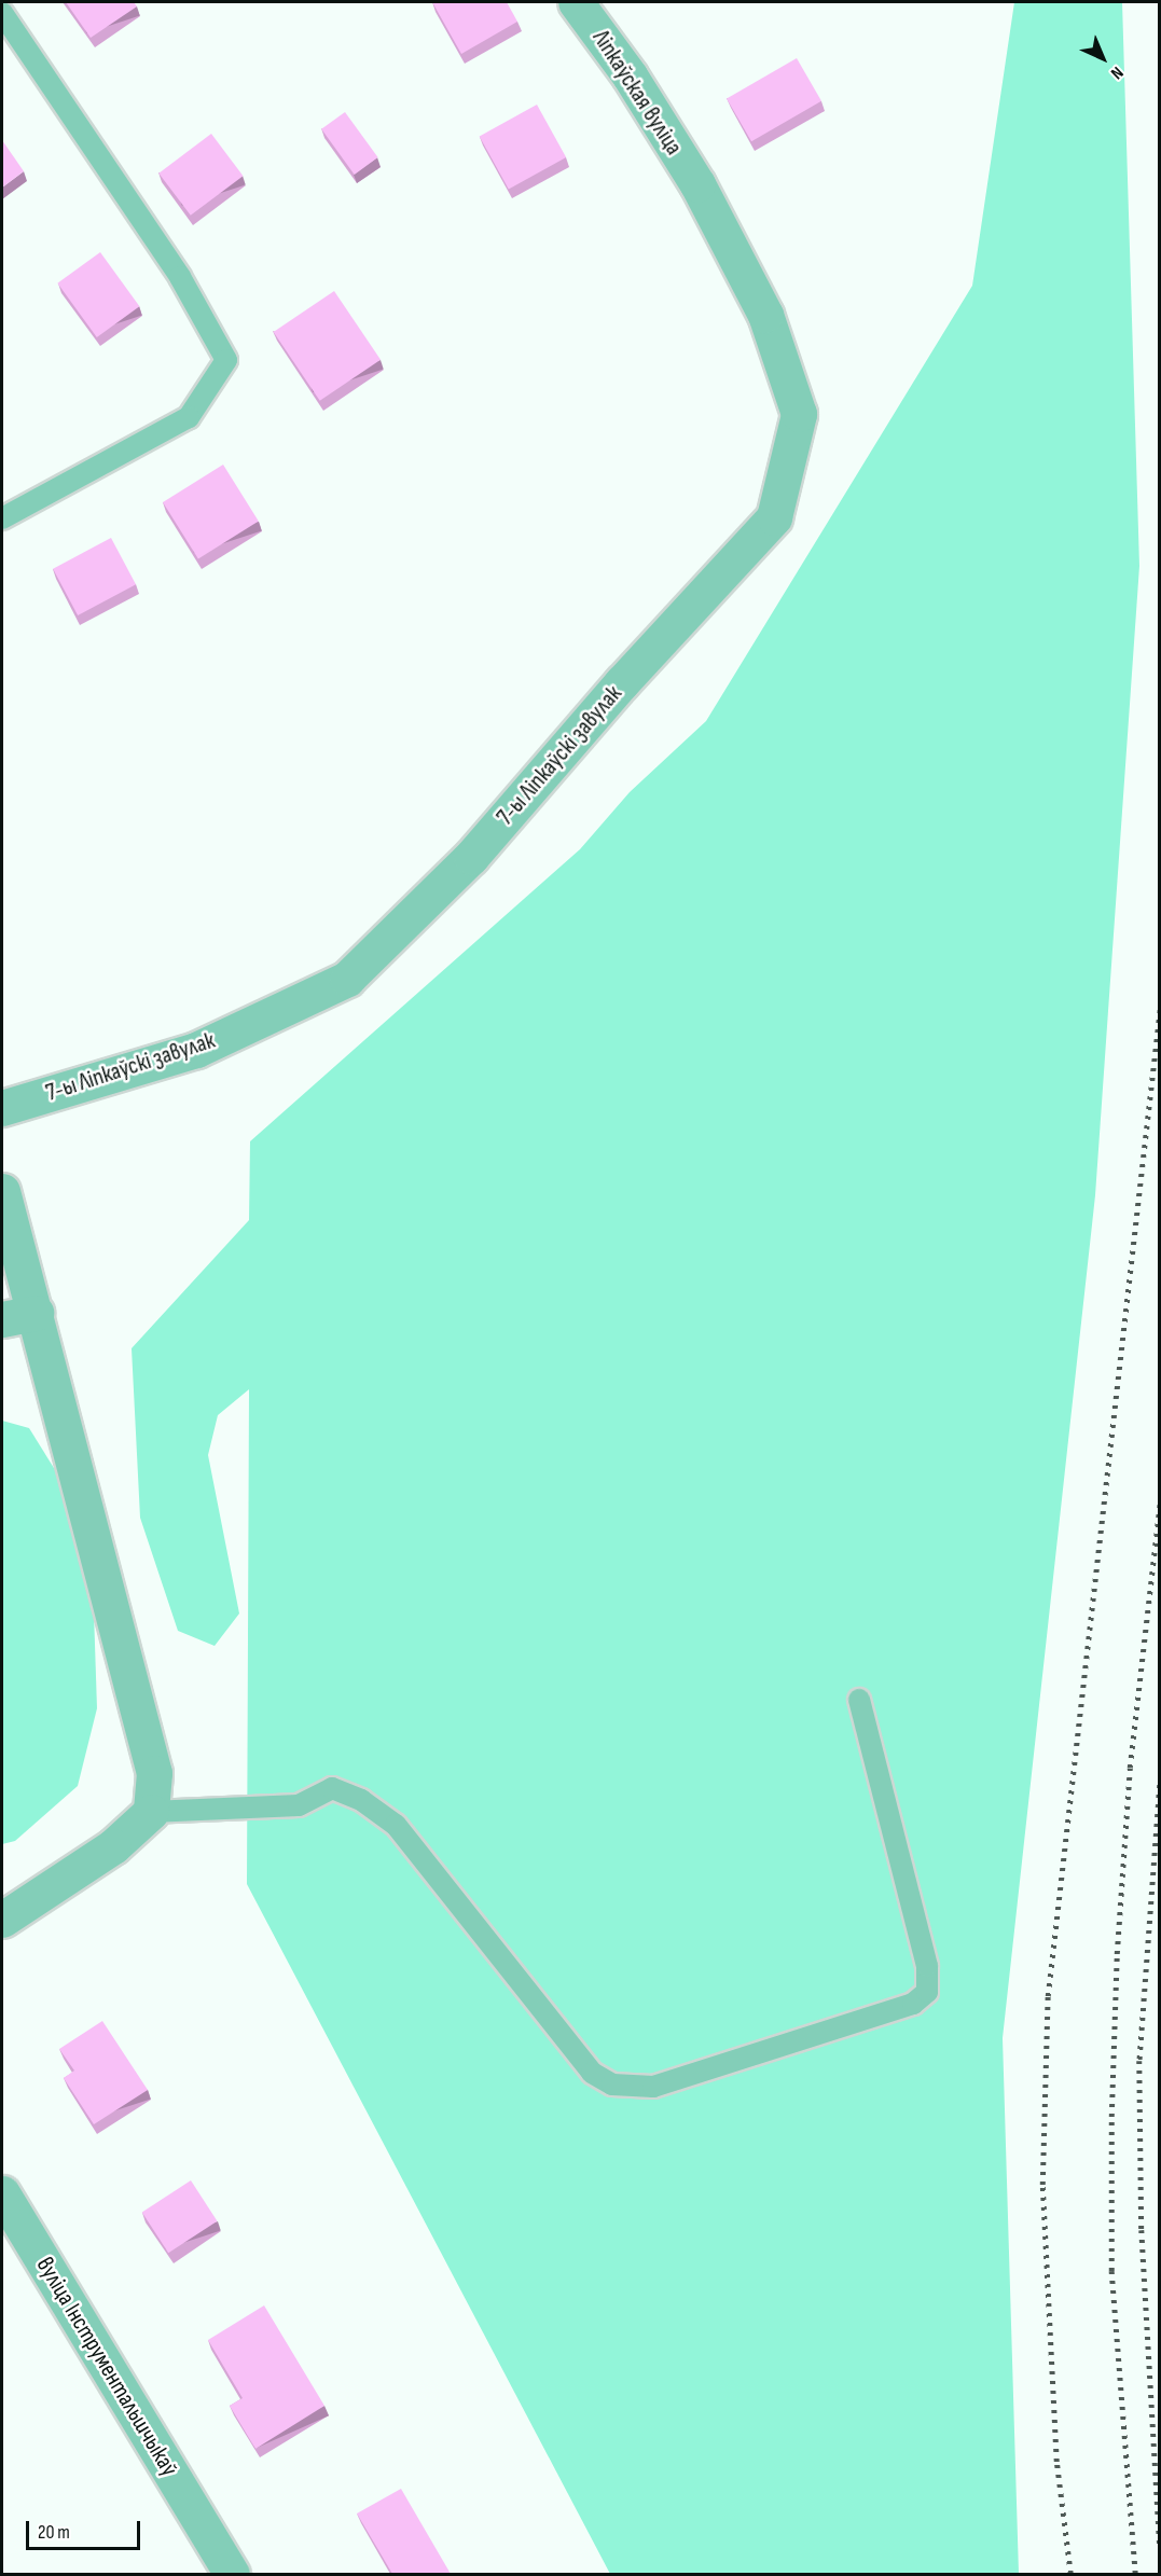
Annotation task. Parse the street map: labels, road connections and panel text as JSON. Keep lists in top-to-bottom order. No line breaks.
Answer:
{"streets":{"street":["Ліпкаўская вуліца","7-ы Ліпкаўскі завулак","вуліца Інструментальшчыкаў"]},"crossings":[["Ліпкаўская вуліца","7-ы Ліпкаўскі завулак"]],"scale_bar":"20 m","north":"bottom right"}
